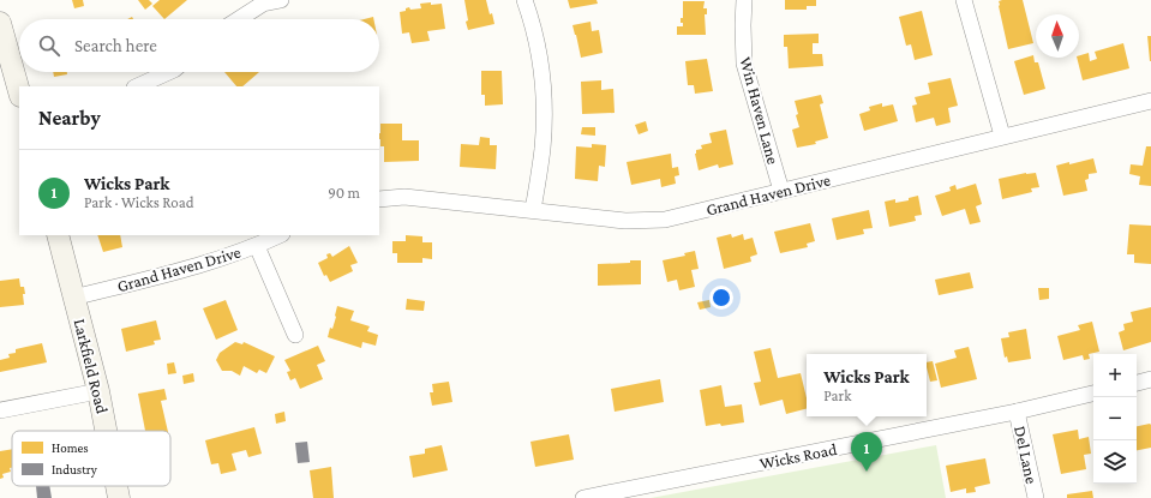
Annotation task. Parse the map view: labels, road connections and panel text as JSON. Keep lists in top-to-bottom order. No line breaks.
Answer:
{"streets":{"main road":["Larkfield Road"],"street":["Win Haven Lane","Grand Haven Drive","Del Lane","Wicks Road"]},"crossings":[["Win Haven Lane","Grand Haven Drive"],["Grand Haven Drive","Larkfield Road"],["Del Lane","Wicks Road"]],"legend":["Homes","Industry"],"north":"top","page":{"search":"Search here","heading":"Nearby","list":[{"mark":"1","name":"Wicks Park","note":"Park · Wicks Road","value":"90 m"}],"map_buttons":["+","−"],"popup":["Wicks Park","Park"],"pins":"1"}}
